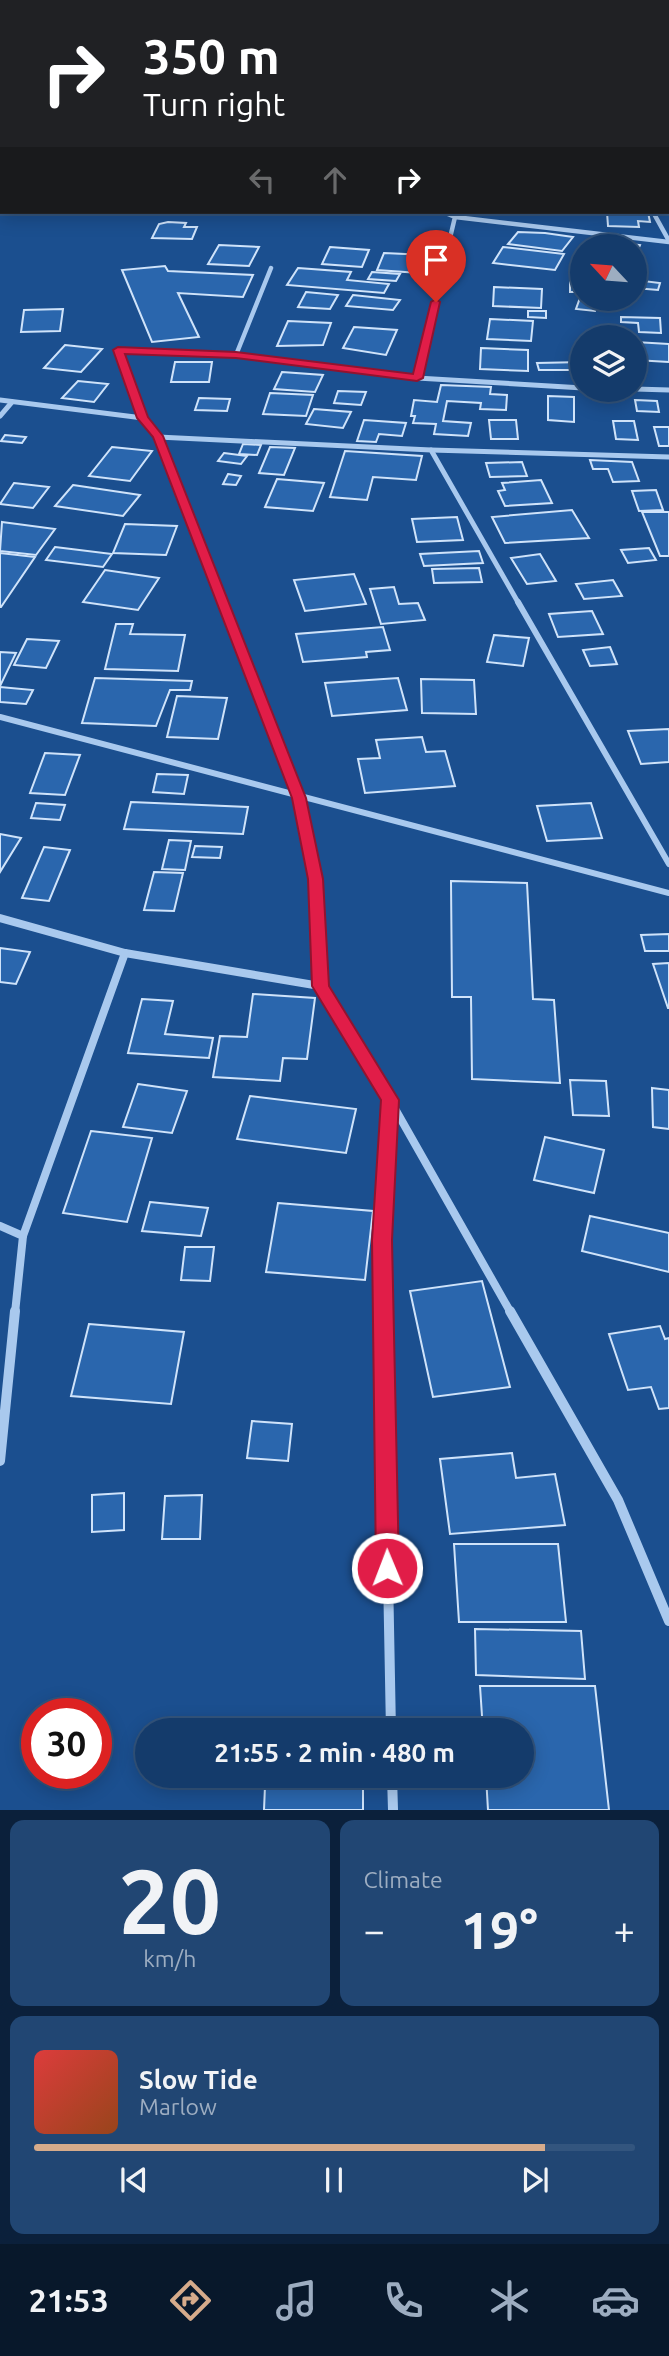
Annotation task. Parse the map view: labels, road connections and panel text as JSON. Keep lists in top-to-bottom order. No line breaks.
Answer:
{"north":"top left","page":{"turn":["350 m","Turn right"],"limit":"30","trip":"21:55 · 2 min · 480 m","tile":[["20","km/h"],"Climate"],"heat":["−","19°","+"],"song":["Slow Tide","Marlow"],"tabs":"21:53"}}
